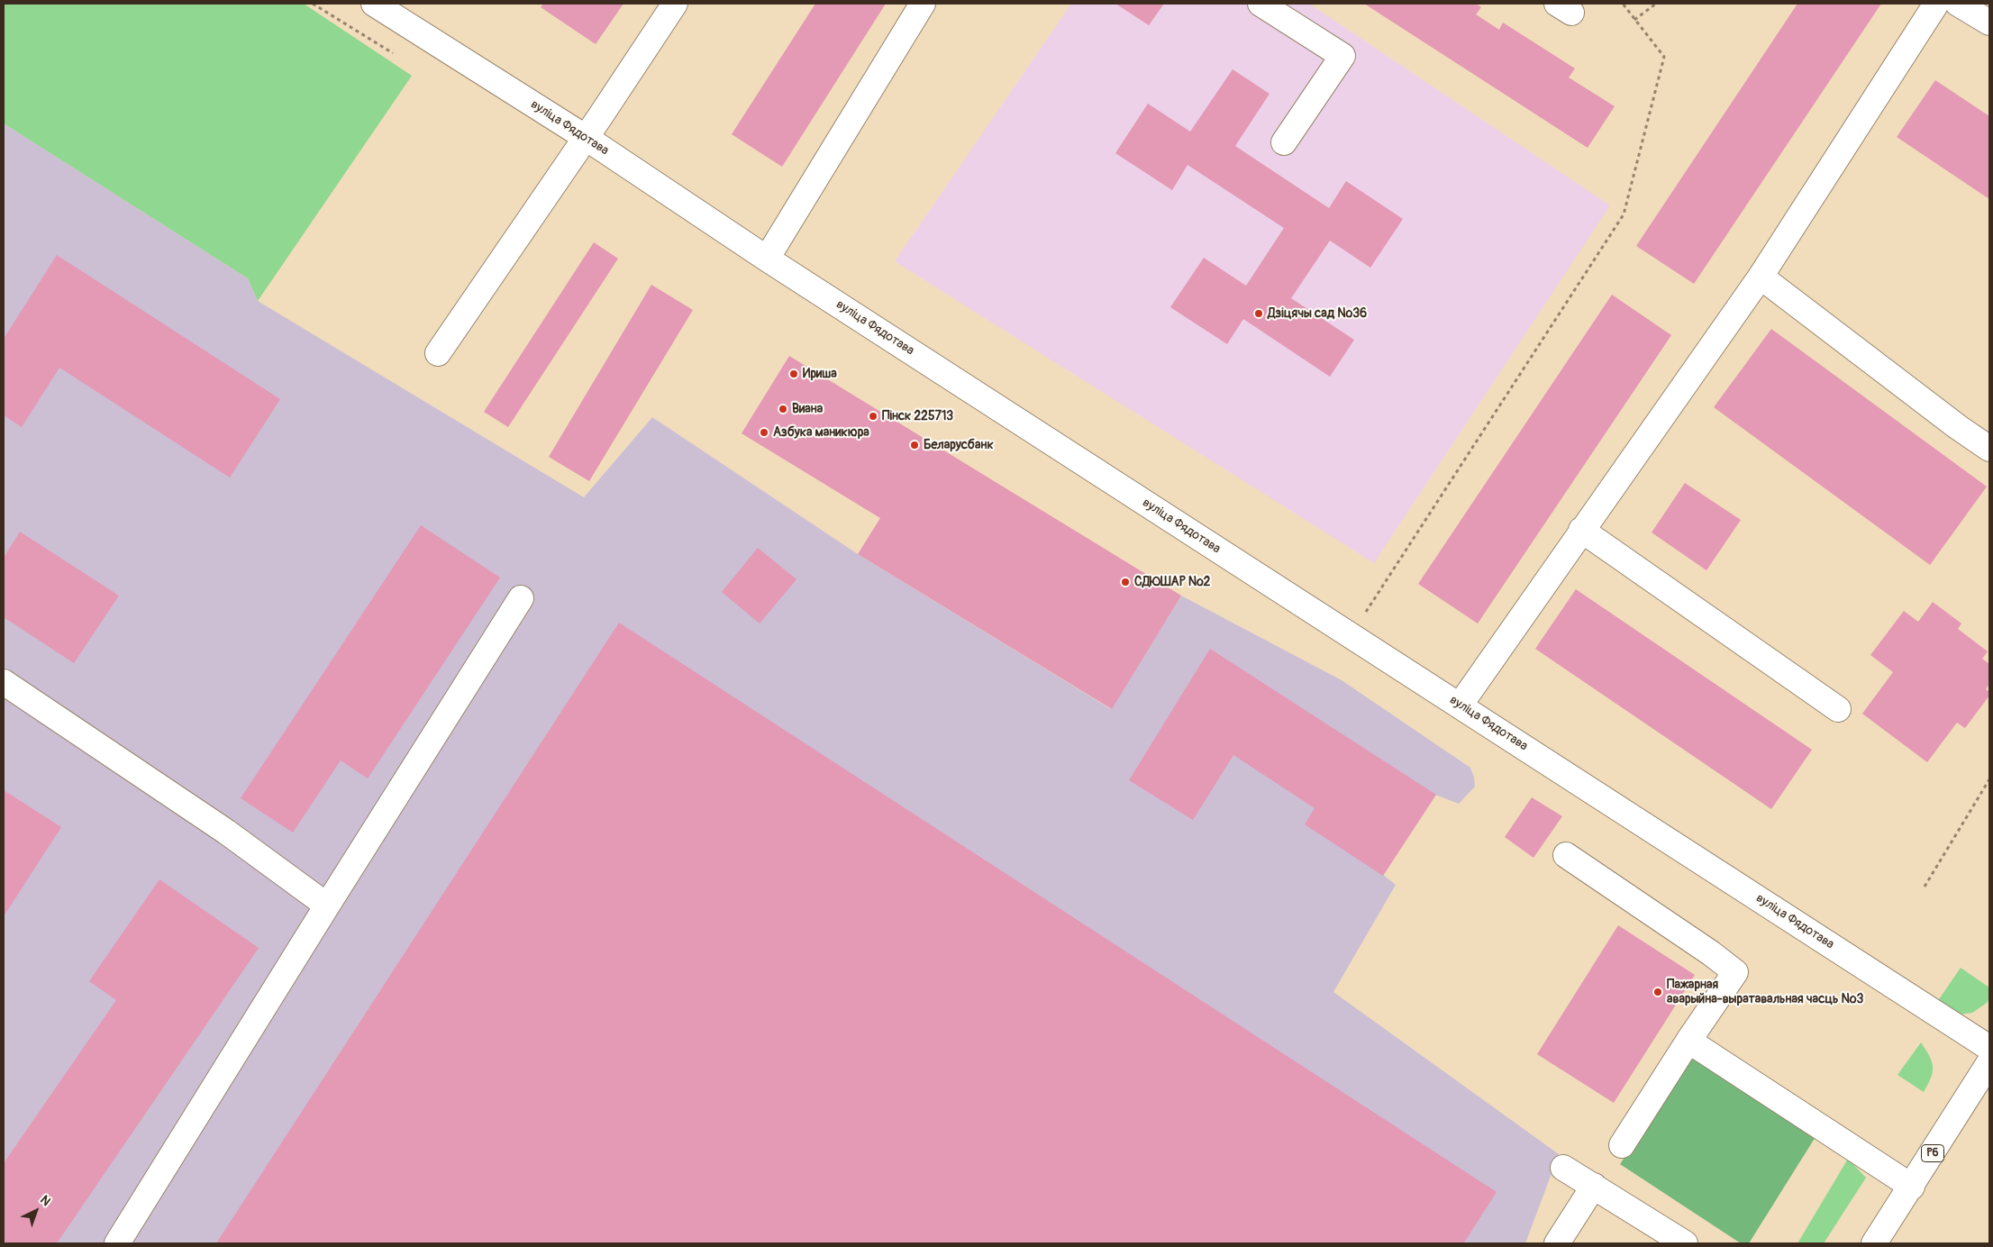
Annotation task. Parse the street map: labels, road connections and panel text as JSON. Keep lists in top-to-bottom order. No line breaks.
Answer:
{"streets":{"street":["вуліца Фядотава","Р6"]},"places":["Дзіцячы сад №36","Ириша","Виана","Пінск 225713","Азбука маникюра","Беларусбанк","СДЮШАР №2","Пажарная аварыйна-выратавальная часць №3"],"north":"top right"}
